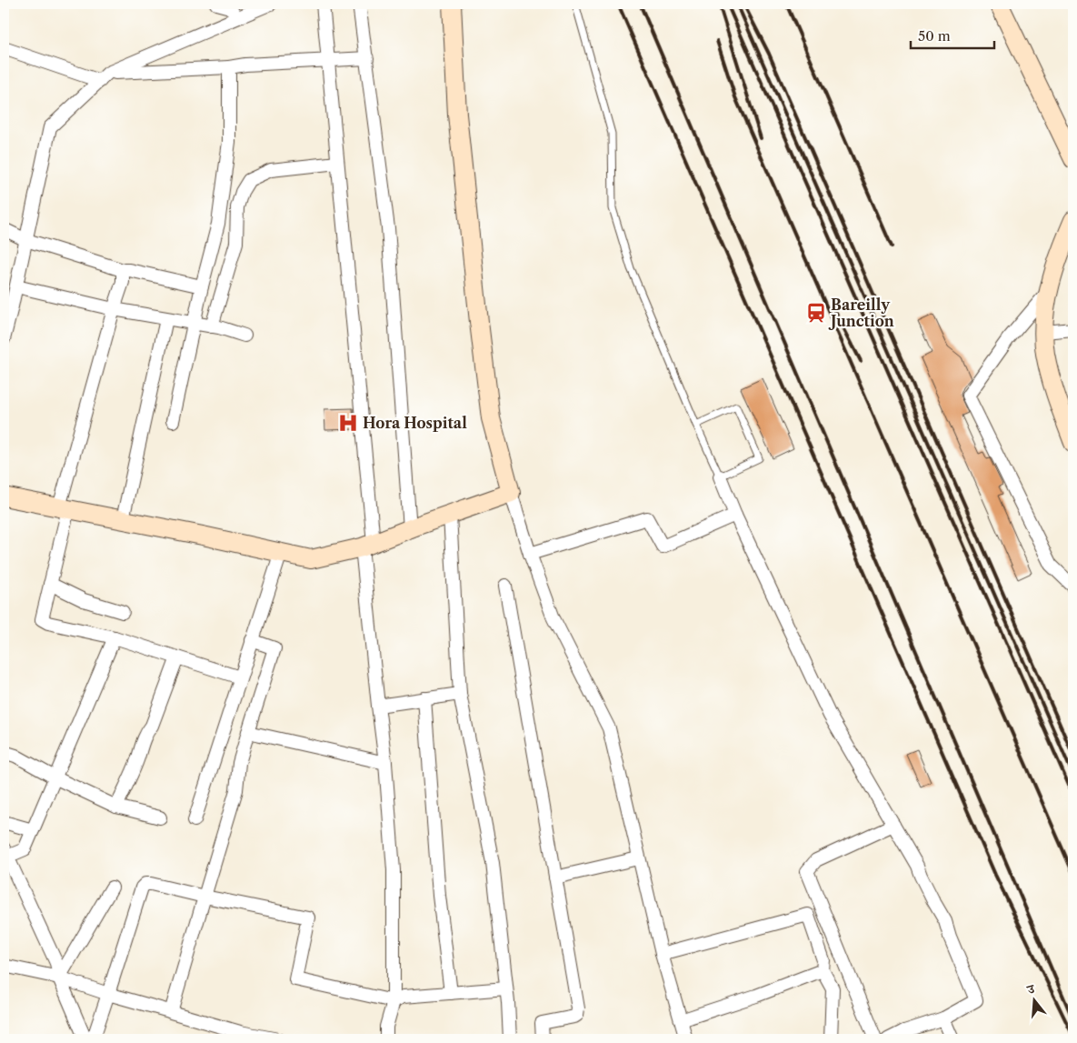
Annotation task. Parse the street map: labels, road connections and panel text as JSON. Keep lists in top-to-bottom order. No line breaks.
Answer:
{"places":{"station":["Bareilly Junction"],"hospital":["Hora Hospital"]},"scale_bar":"50 m","north":"top"}
